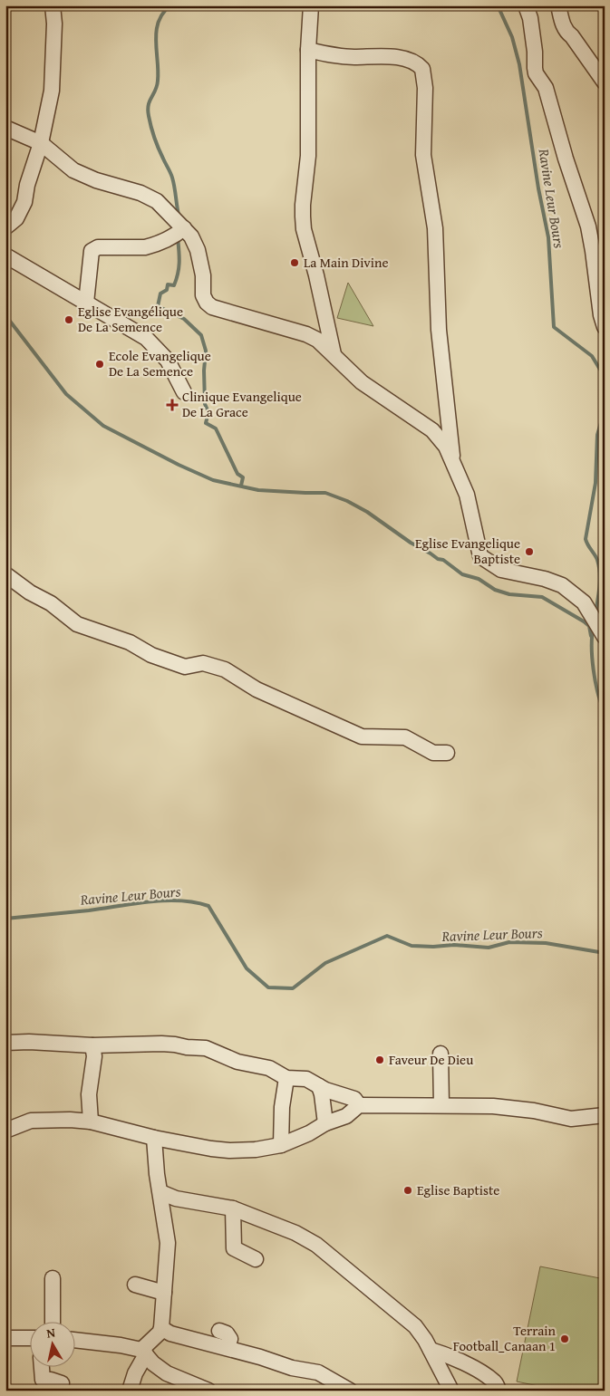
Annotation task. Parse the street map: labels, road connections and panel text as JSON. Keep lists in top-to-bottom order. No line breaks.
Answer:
{"water":["Ravine Leur Bours"],"places":{"other":["La Main Divine","Eglise Evangélique De La Semence","Ecole Evangelique De La Semence","Eglise Evangelique Baptiste","Faveur De Dieu","Eglise Baptiste","Terrain Football_Canaan 1"],"health":["Clinique Evangelique De La Grace"]},"north":"top"}
